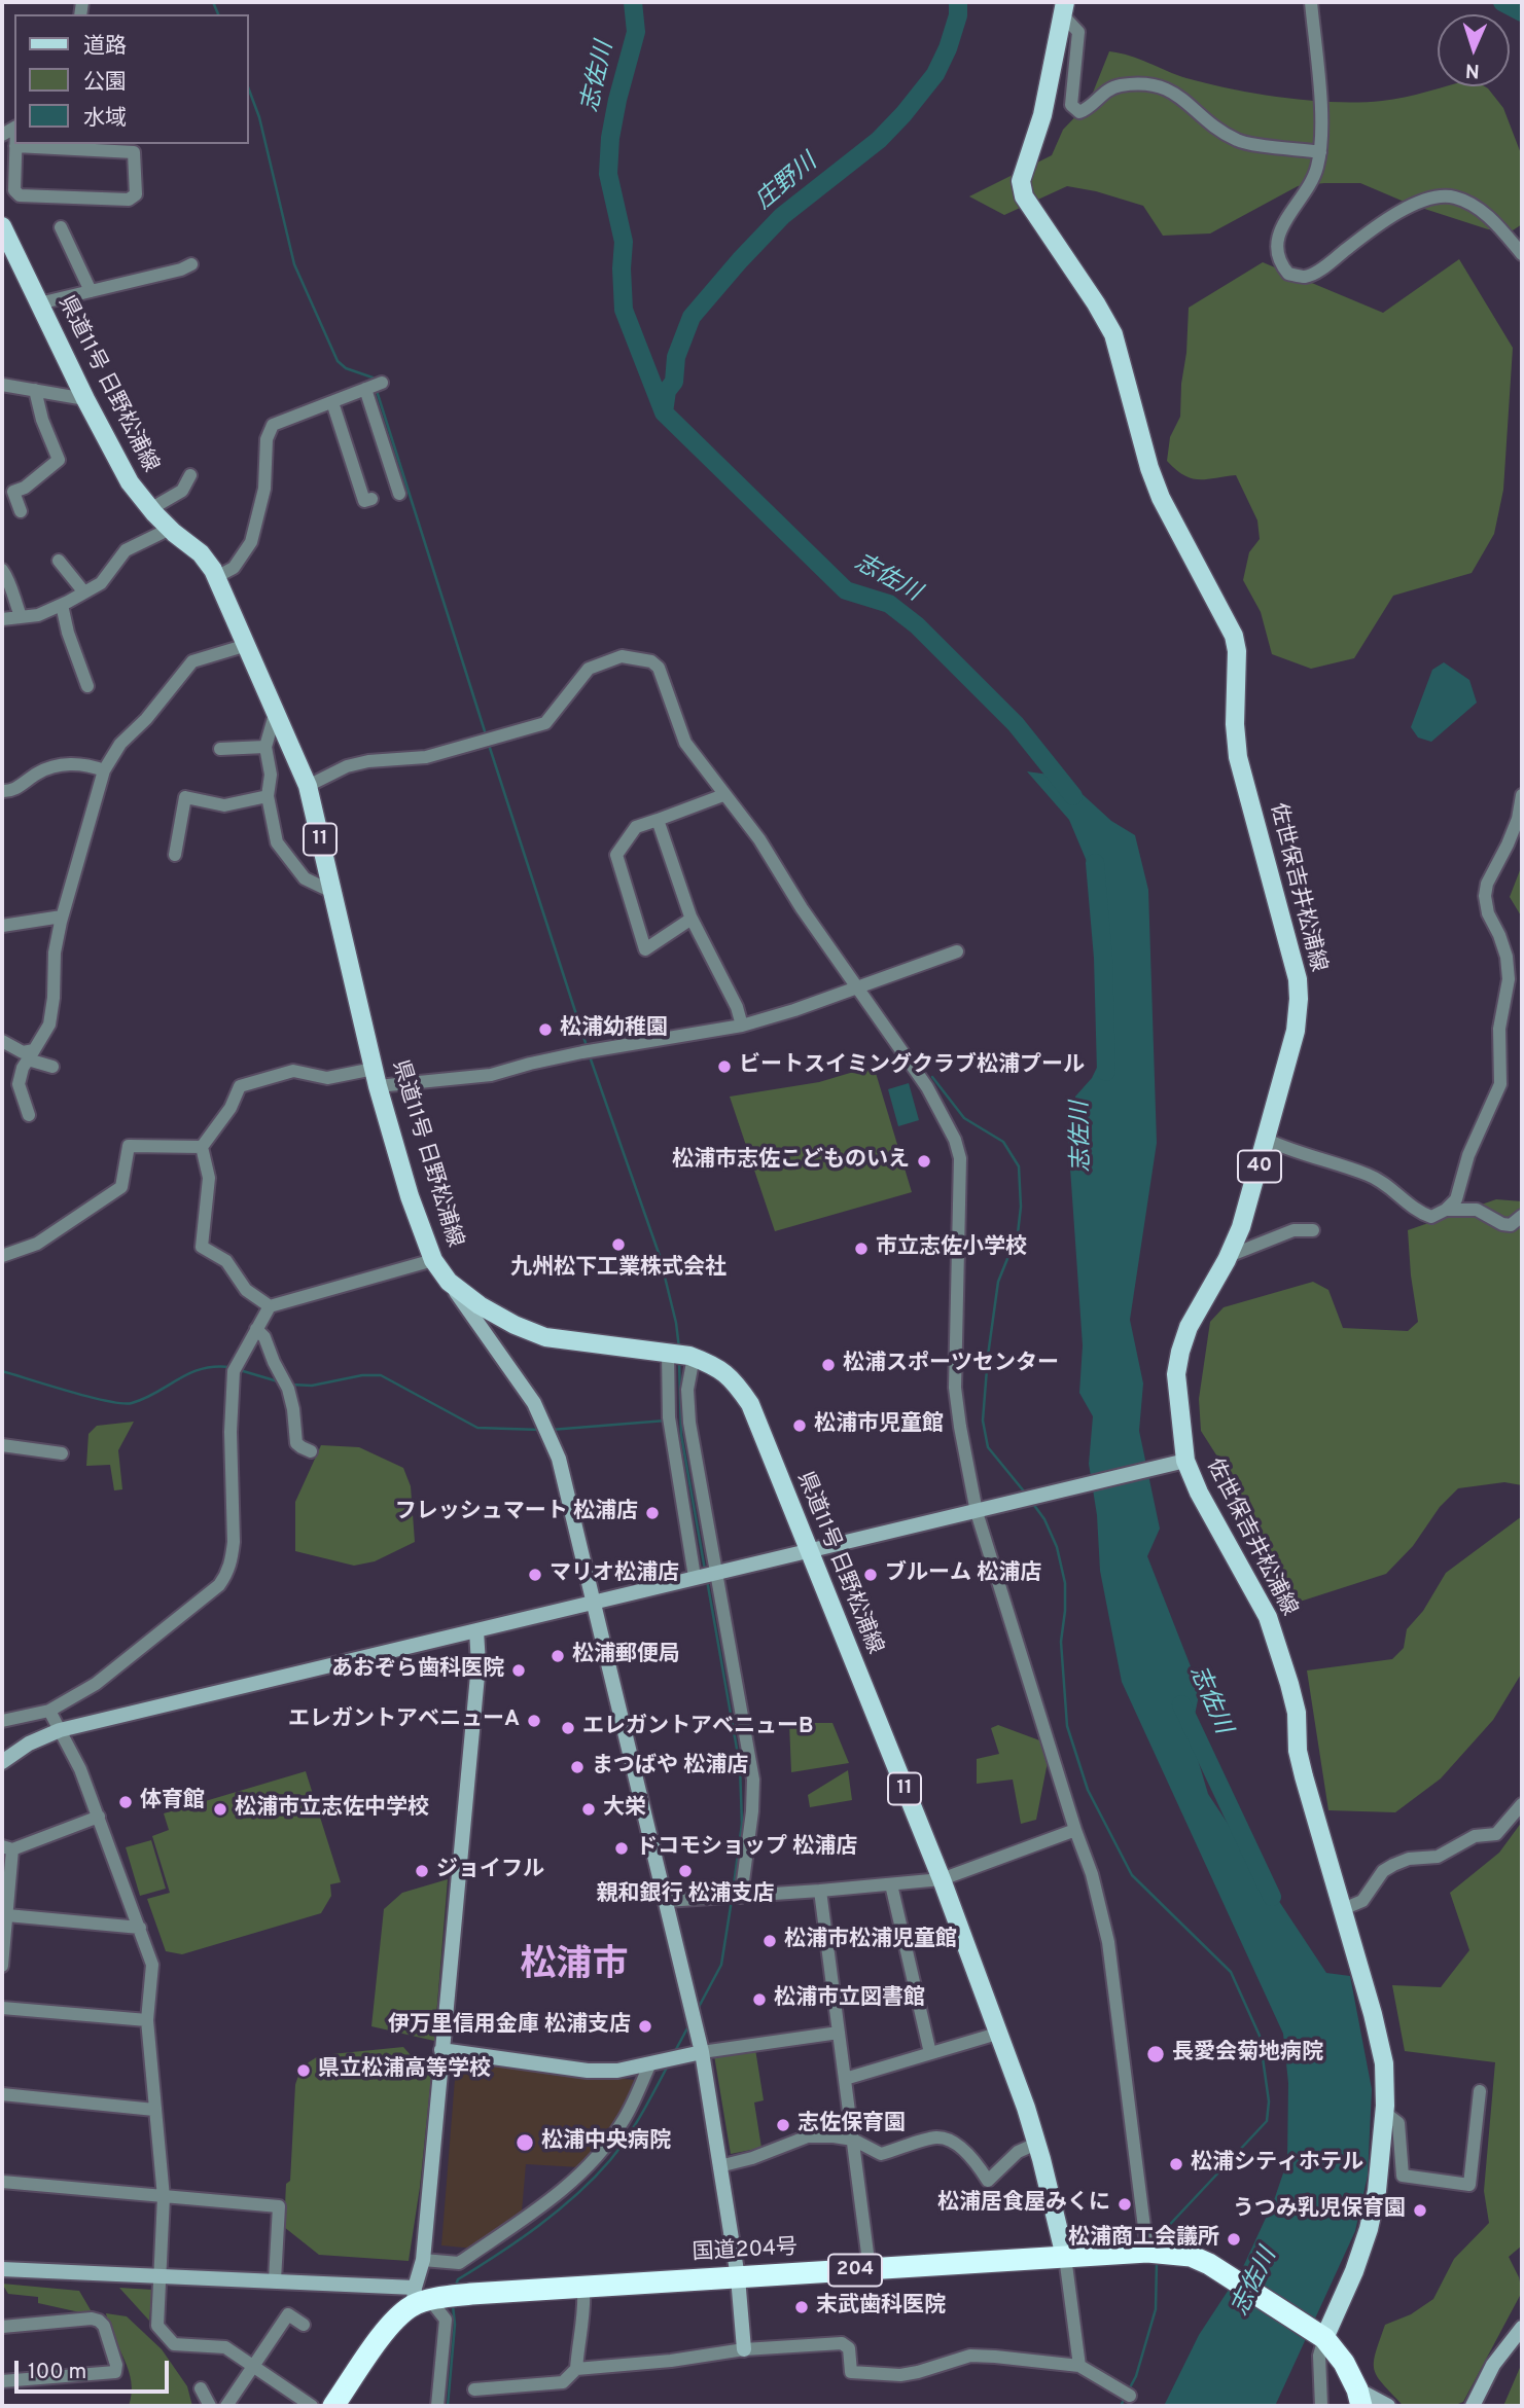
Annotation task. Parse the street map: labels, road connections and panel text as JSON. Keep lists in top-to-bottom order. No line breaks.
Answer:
{"streets":{"highway":["国道204号","204"],"main road":["県道11号 日野松浦線","11","佐世保吉井松浦線","40"]},"crossings":[["県道11号 日野松浦線","国道204号"],["佐世保吉井松浦線","国道204号"]],"districts":["松浦市"],"water":["志佐川","庄野川"],"places":["松浦幼稚園","ビートスイミングクラブ松浦プール","松浦市志佐こどものいえ","九州松下工業株式会社","市立志佐小学校","松浦スポーツセンター","松浦市児童館","フレッシュマート 松浦店","マリオ松浦店","ブルーム 松浦店","松浦郵便局","あおぞら歯科医院","エレガントアベニューA","エレガントアベニューB","まつばや 松浦店","体育館","松浦市立志佐中学校","大栄","ドコモショップ 松浦店","ジョイフル","親和銀行 松浦支店","松浦市松浦児童館","松浦市立図書館","伊万里信用金庫 松浦支店","長愛会菊地病院","県立松浦高等学校","志佐保育園","松浦中央病院","松浦シティホテル","松浦居食屋みくに","うつみ乳児保育園","松浦商工会議所","末武歯科医院"],"legend":["道路","公園","水域"],"scale_bar":"100 m","north":"bottom"}
